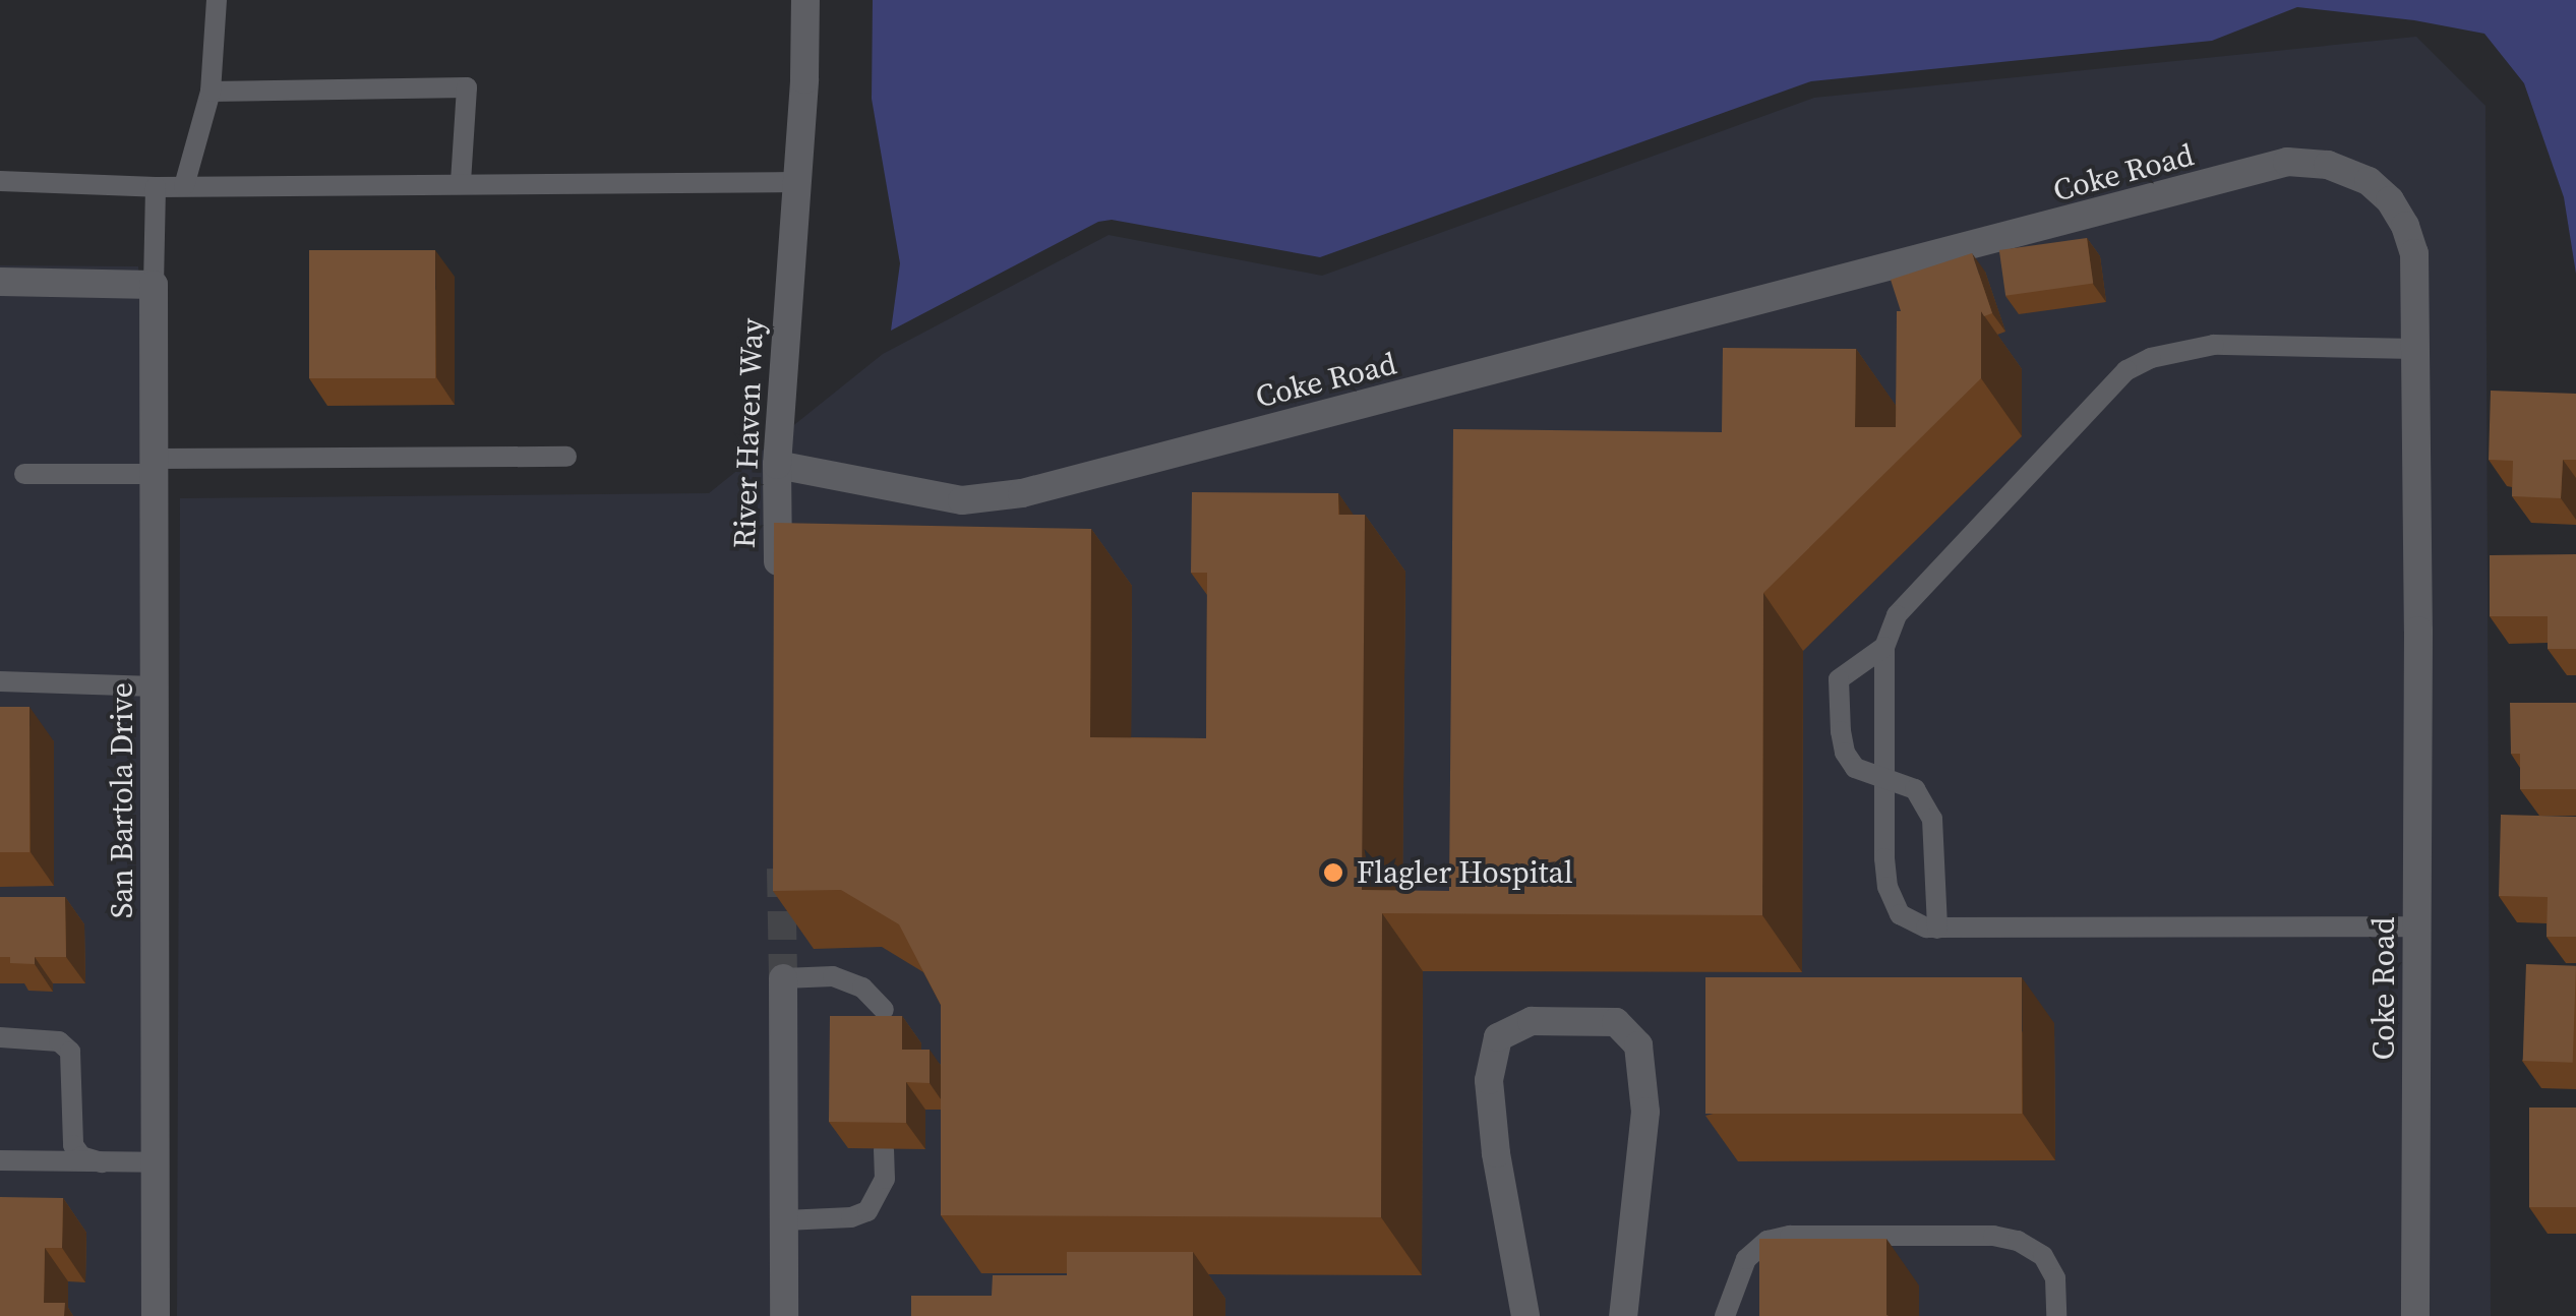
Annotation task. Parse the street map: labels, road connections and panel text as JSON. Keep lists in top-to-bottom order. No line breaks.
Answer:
{"streets":{"street":["Coke Road","River Haven Way","San Bartola Drive"]},"crossings":[["Coke Road","River Haven Way"]],"places":["Flagler Hospital"]}
